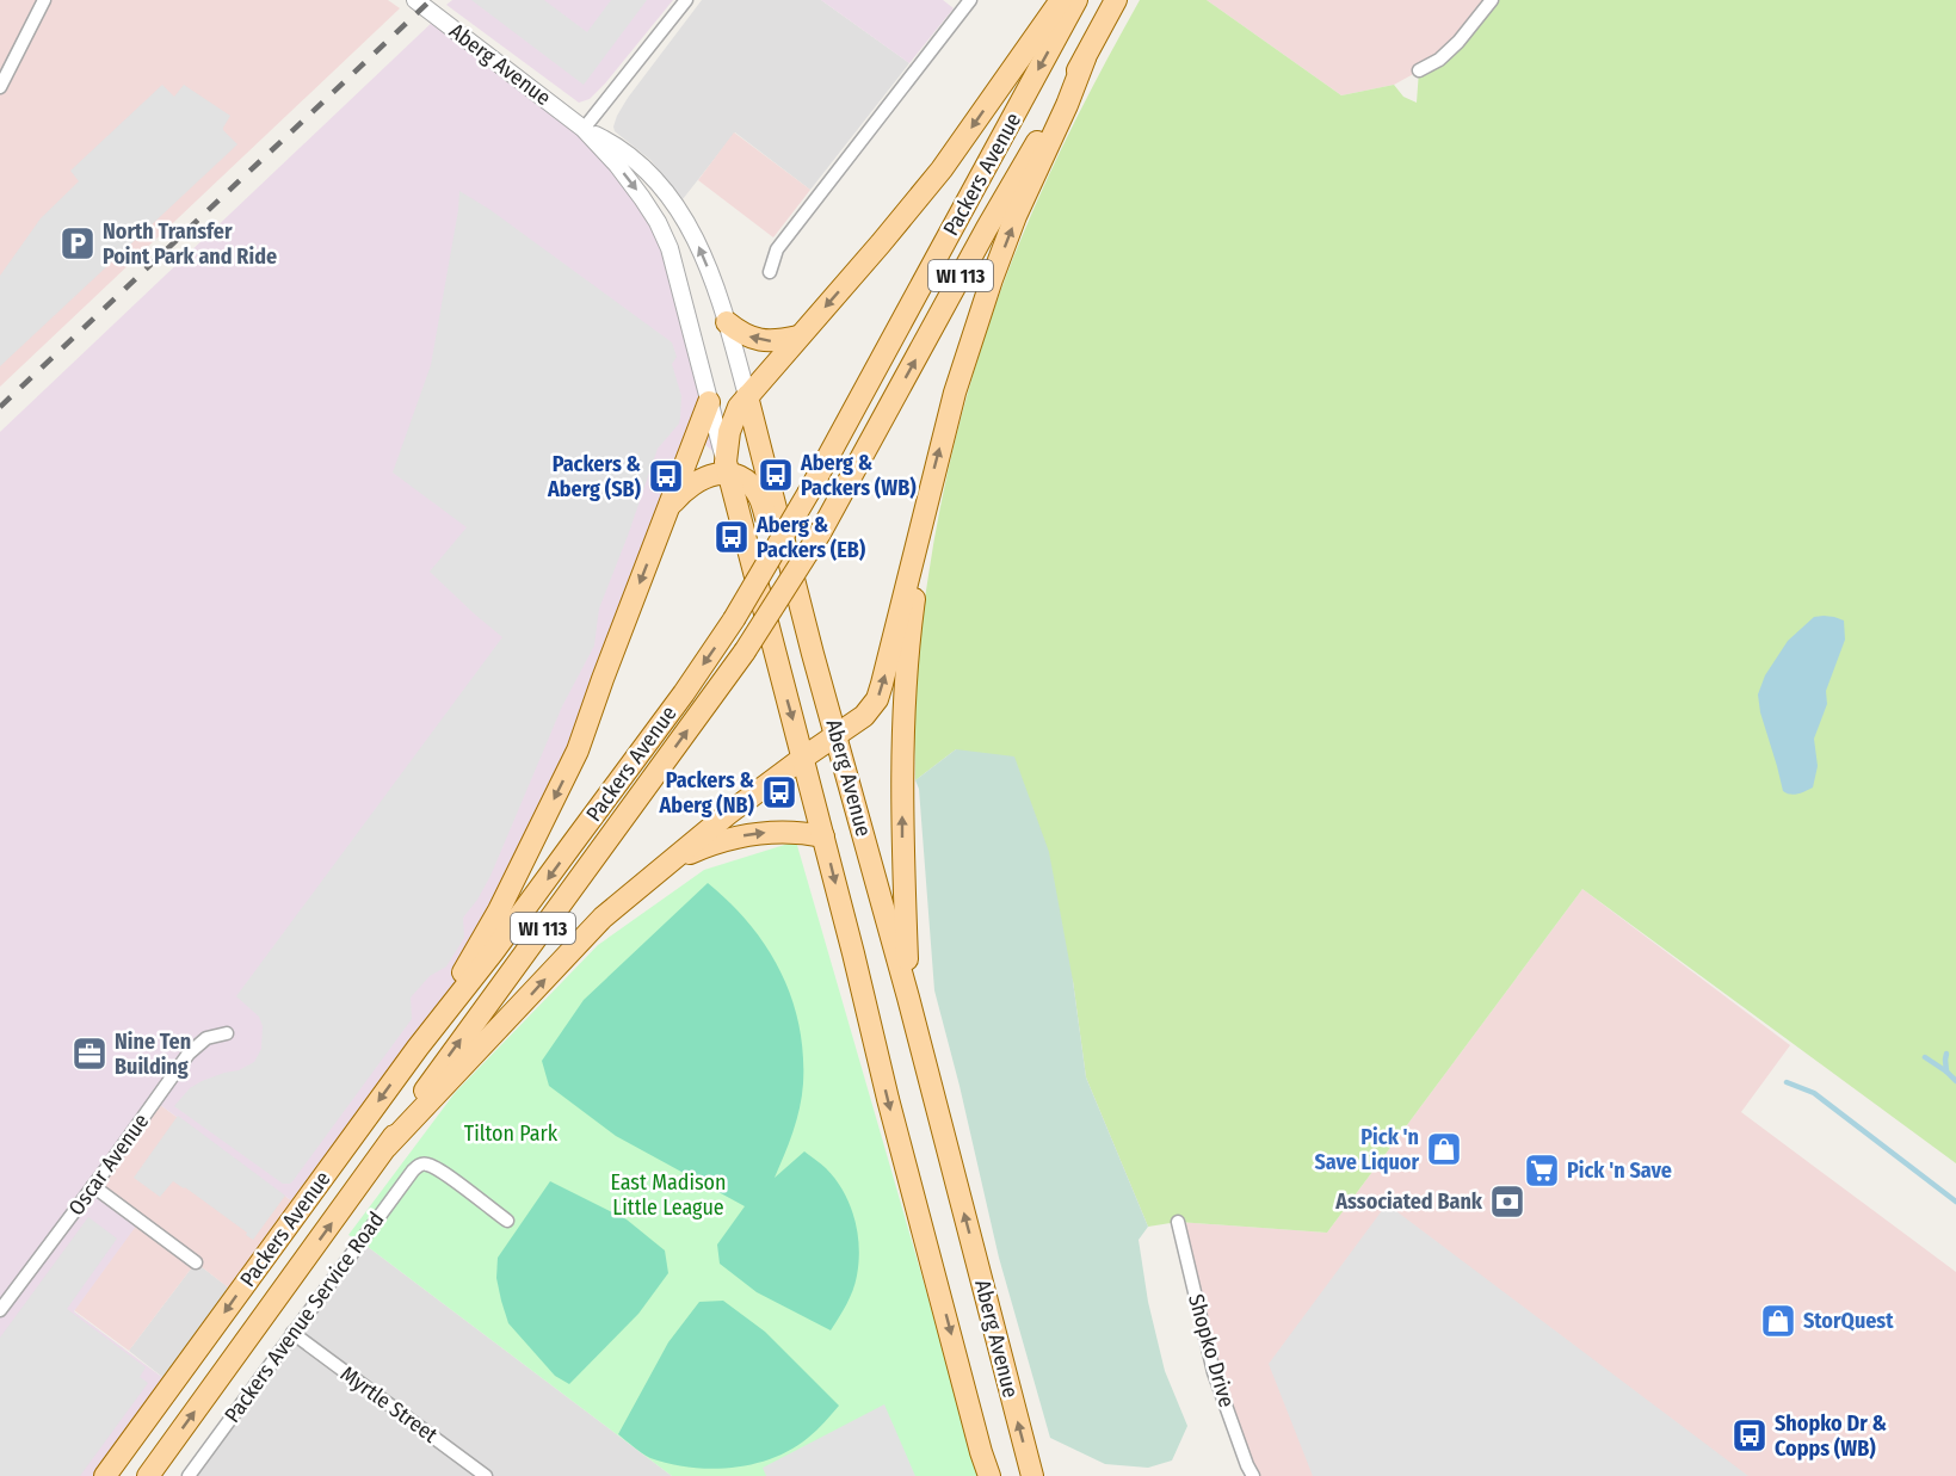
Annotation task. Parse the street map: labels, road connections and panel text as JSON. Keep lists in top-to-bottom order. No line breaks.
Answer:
{"streets":{"main road":["Aberg Avenue","Packers Avenue","WI 113"],"street":["Oscar Avenue","Packers Avenue Service Road","Shopko Drive","Myrtle Street"]},"crossings":[["Packers Avenue Service Road","Myrtle Street"]],"parks":["Tilton Park","East Madison Little League"],"places":{"parking":["North Transfer Point Park and Ride"],"bus stop":["Aberg & Packers (WB)","Packers & Aberg (SB)","Aberg & Packers (EB)","Packers & Aberg (NB)","Shopko Dr & Copps (WB)"],"office":["Nine Ten Building"],"shop":["Pick 'n Save Liquor","StorQuest"],"supermarket":["Pick 'n Save"],"bank":["Associated Bank"]}}
